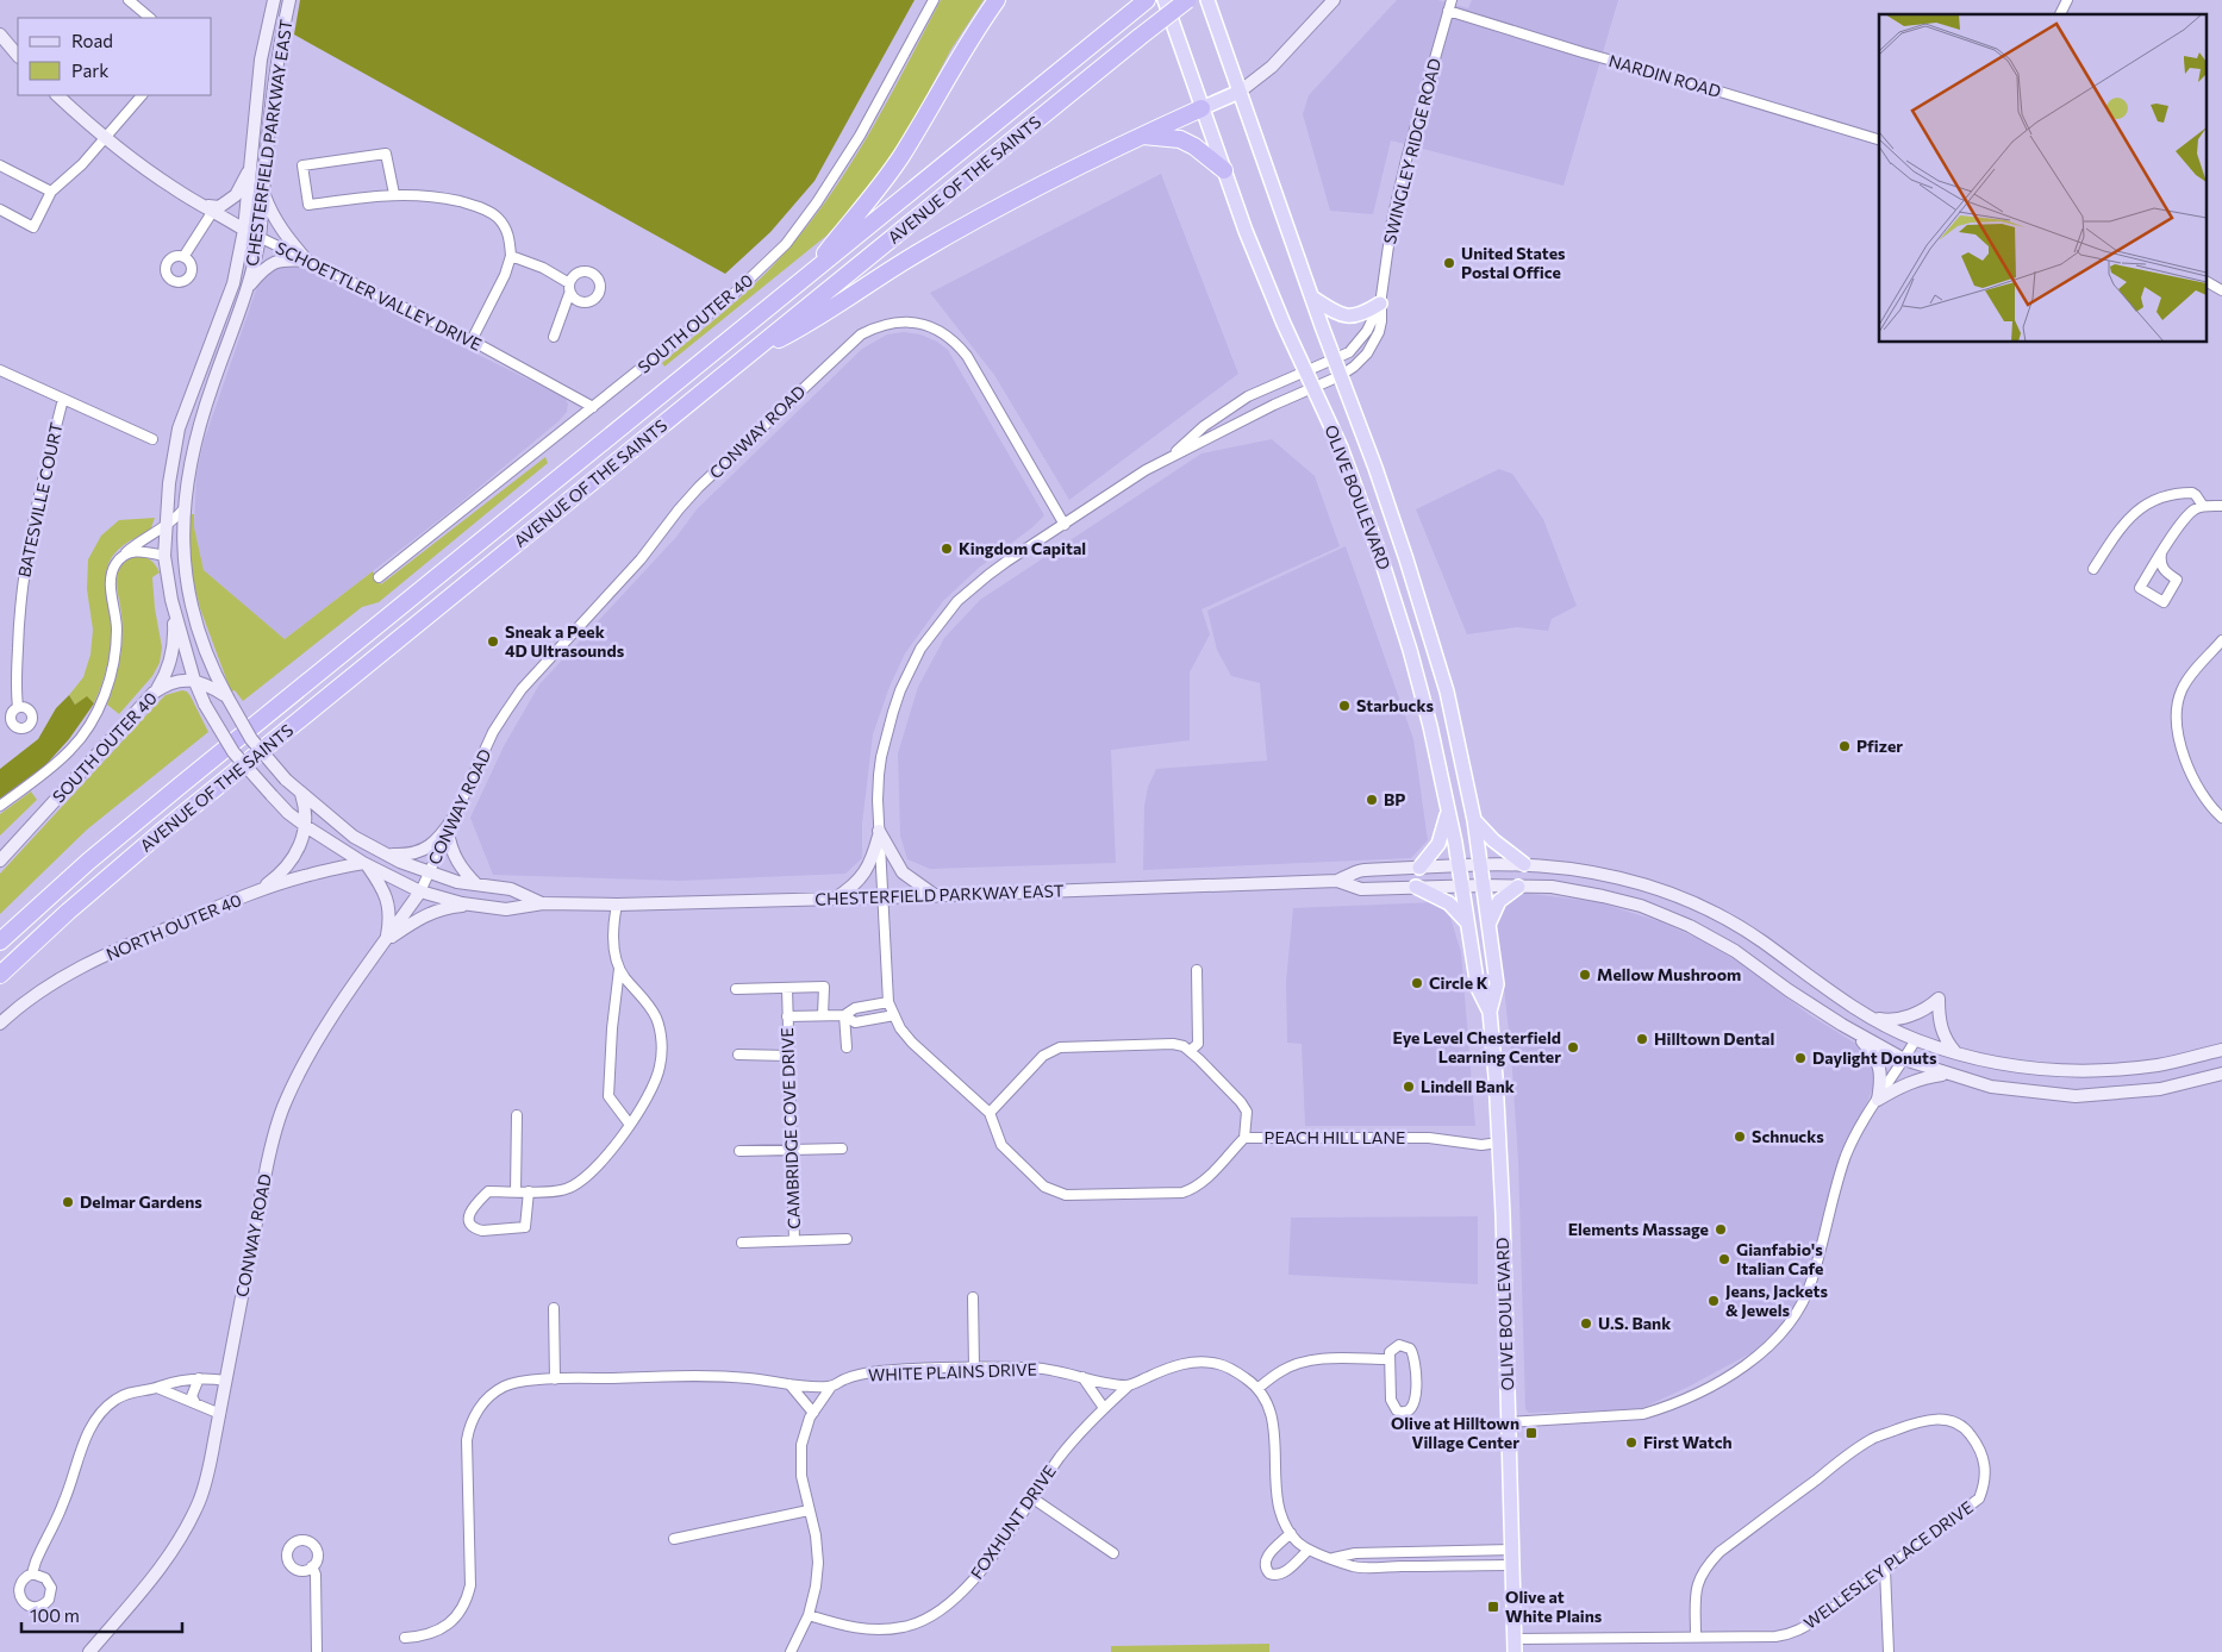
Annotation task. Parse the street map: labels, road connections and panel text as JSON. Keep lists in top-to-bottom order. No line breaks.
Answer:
{"streets":{"highway":["AVENUE OF THE SAINTS"],"main road":["OLIVE BOULEVARD"],"street":["NARDIN ROAD","CHESTERFIELD PARKWAY EAST","SWINGLEY RIDGE ROAD","SCHOETTLER VALLEY DRIVE","SOUTH OUTER 40","CONWAY ROAD","BATESVILLE COURT","NORTH OUTER 40","CAMBRIDGE COVE DRIVE","PEACH HILL LANE","WHITE PLAINS DRIVE","FOXHUNT DRIVE","WELLESLEY PLACE DRIVE"]},"crossings":[["NARDIN ROAD","SWINGLEY RIDGE ROAD"],["CHESTERFIELD PARKWAY EAST","SWINGLEY RIDGE ROAD"],["CHESTERFIELD PARKWAY EAST","SCHOETTLER VALLEY DRIVE"],["CHESTERFIELD PARKWAY EAST","SOUTH OUTER 40"],["CHESTERFIELD PARKWAY EAST","CONWAY ROAD"],["CHESTERFIELD PARKWAY EAST","OLIVE BOULEVARD"],["CHESTERFIELD PARKWAY EAST","NORTH OUTER 40"],["CHESTERFIELD PARKWAY EAST","PEACH HILL LANE"],["SWINGLEY RIDGE ROAD","CONWAY ROAD"],["SWINGLEY RIDGE ROAD","OLIVE BOULEVARD"],["SWINGLEY RIDGE ROAD","PEACH HILL LANE"],["SCHOETTLER VALLEY DRIVE","SOUTH OUTER 40"],["OLIVE BOULEVARD","PEACH HILL LANE"],["OLIVE BOULEVARD","WELLESLEY PLACE DRIVE"],["CAMBRIDGE COVE DRIVE","PEACH HILL LANE"],["WHITE PLAINS DRIVE","FOXHUNT DRIVE"]],"places":{"other":["United States Postal Office","Kingdom Capital","Sneak a Peek 4D Ultrasounds","Starbucks","Pfizer","BP","Mellow Mushroom","Circle K","Hilltown Dental","Eye Level Chesterfield Learning Center","Daylight Donuts","Lindell Bank","Schnucks","Delmar Gardens","Elements Massage","Gianfabio's Italian Cafe","Jeans, Jackets & Jewels","U.S. Bank","First Watch"],"transit":["Olive at Hilltown Village Center","Olive at White Plains"]},"legend":["Road","Park"],"scale_bar":"100 m"}
